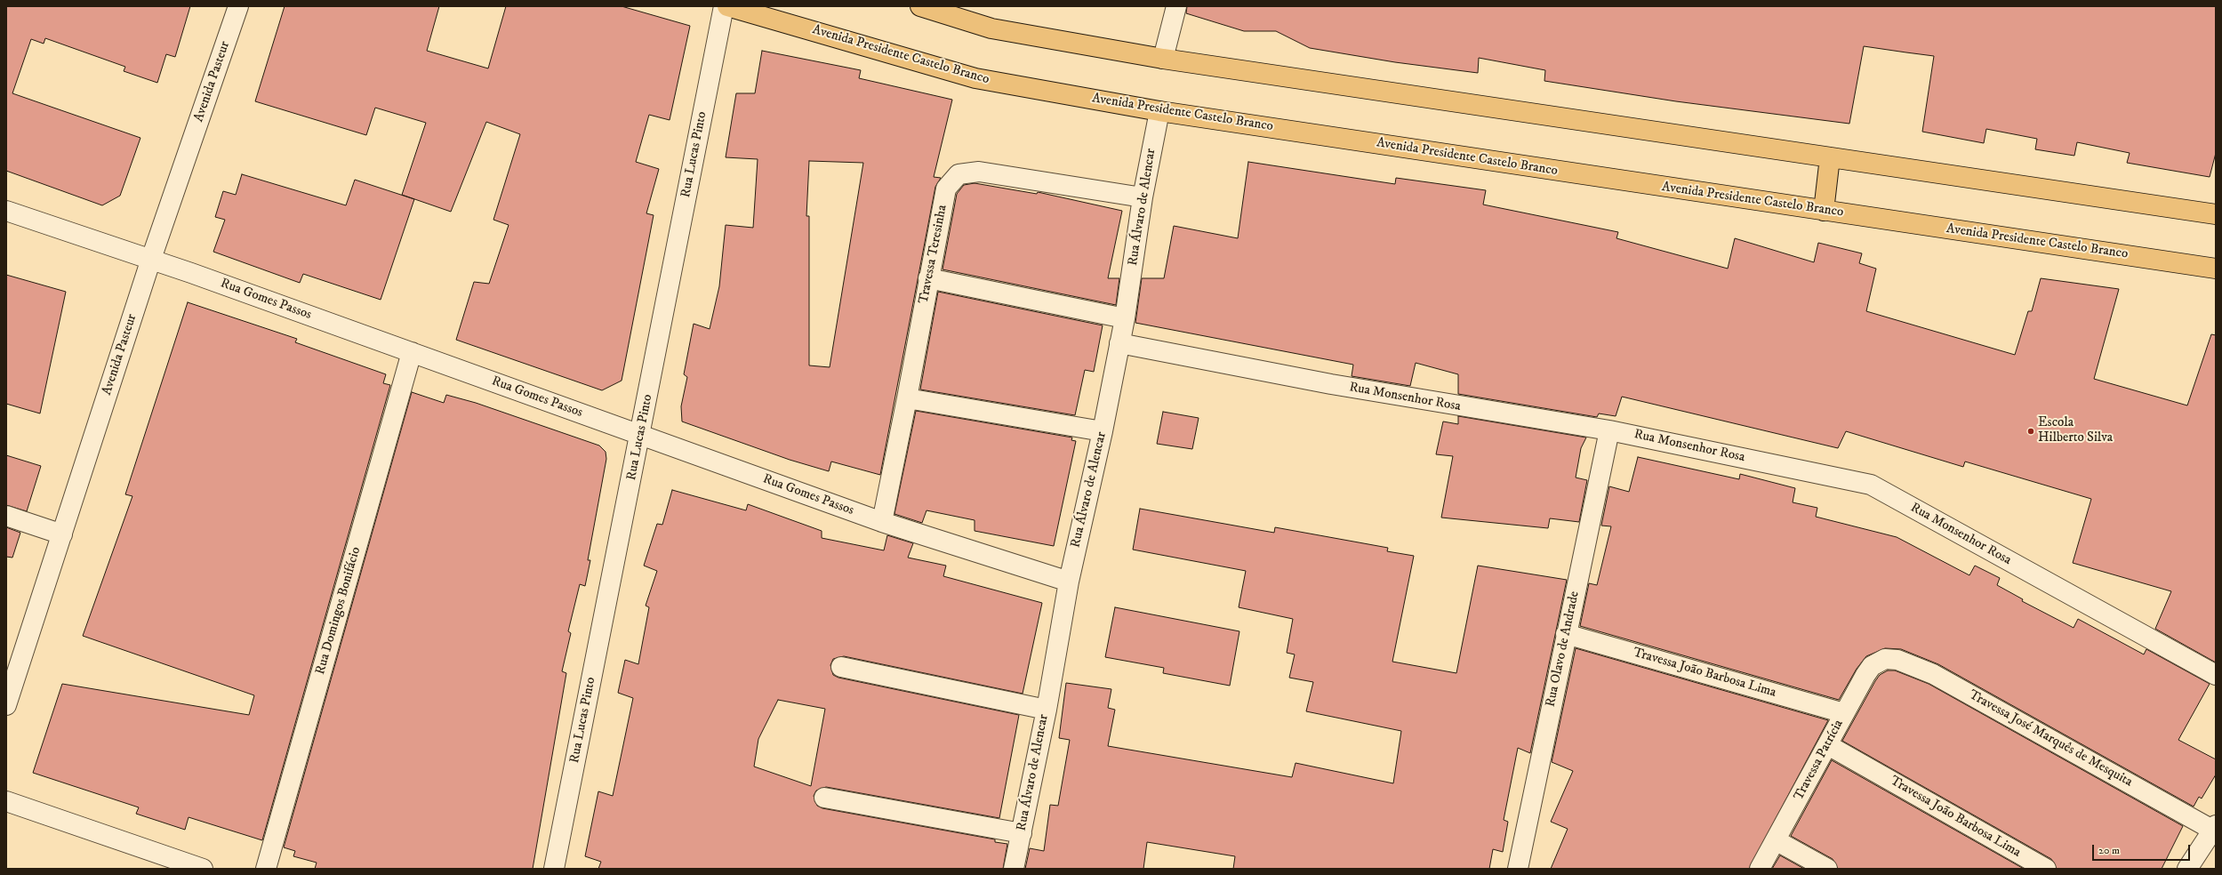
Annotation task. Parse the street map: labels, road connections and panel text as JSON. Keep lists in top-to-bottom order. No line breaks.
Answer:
{"streets":{"main road":["Avenida Presidente Castelo Branco"],"street":["Avenida Pasteur","Rua Lucas Pinto","Rua Álvaro de Alencar","Travessa Teresinha","Rua Gomes Passos","Rua Monsenhor Rosa","Rua Domingos Bonifácio","Rua Olavo de Andrade","Travessa João Barbosa Lima","Travessa José Marquês de Mesquita","Travessa Patrícia"]},"crossings":[["Avenida Presidente Castelo Branco","Rua Álvaro de Alencar"],["Avenida Pasteur","Rua Gomes Passos"],["Rua Lucas Pinto","Rua Gomes Passos"],["Rua Álvaro de Alencar","Travessa Teresinha"],["Rua Álvaro de Alencar","Rua Gomes Passos"],["Rua Álvaro de Alencar","Rua Monsenhor Rosa"],["Travessa Teresinha","Rua Gomes Passos"],["Rua Gomes Passos","Rua Domingos Bonifácio"],["Rua Monsenhor Rosa","Rua Olavo de Andrade"],["Rua Olavo de Andrade","Travessa João Barbosa Lima"],["Travessa João Barbosa Lima","Travessa Patrícia"],["Travessa José Marquês de Mesquita","Travessa Patrícia"]],"places":["Escola Hilberto Silva"],"scale_bar":"20 m"}
